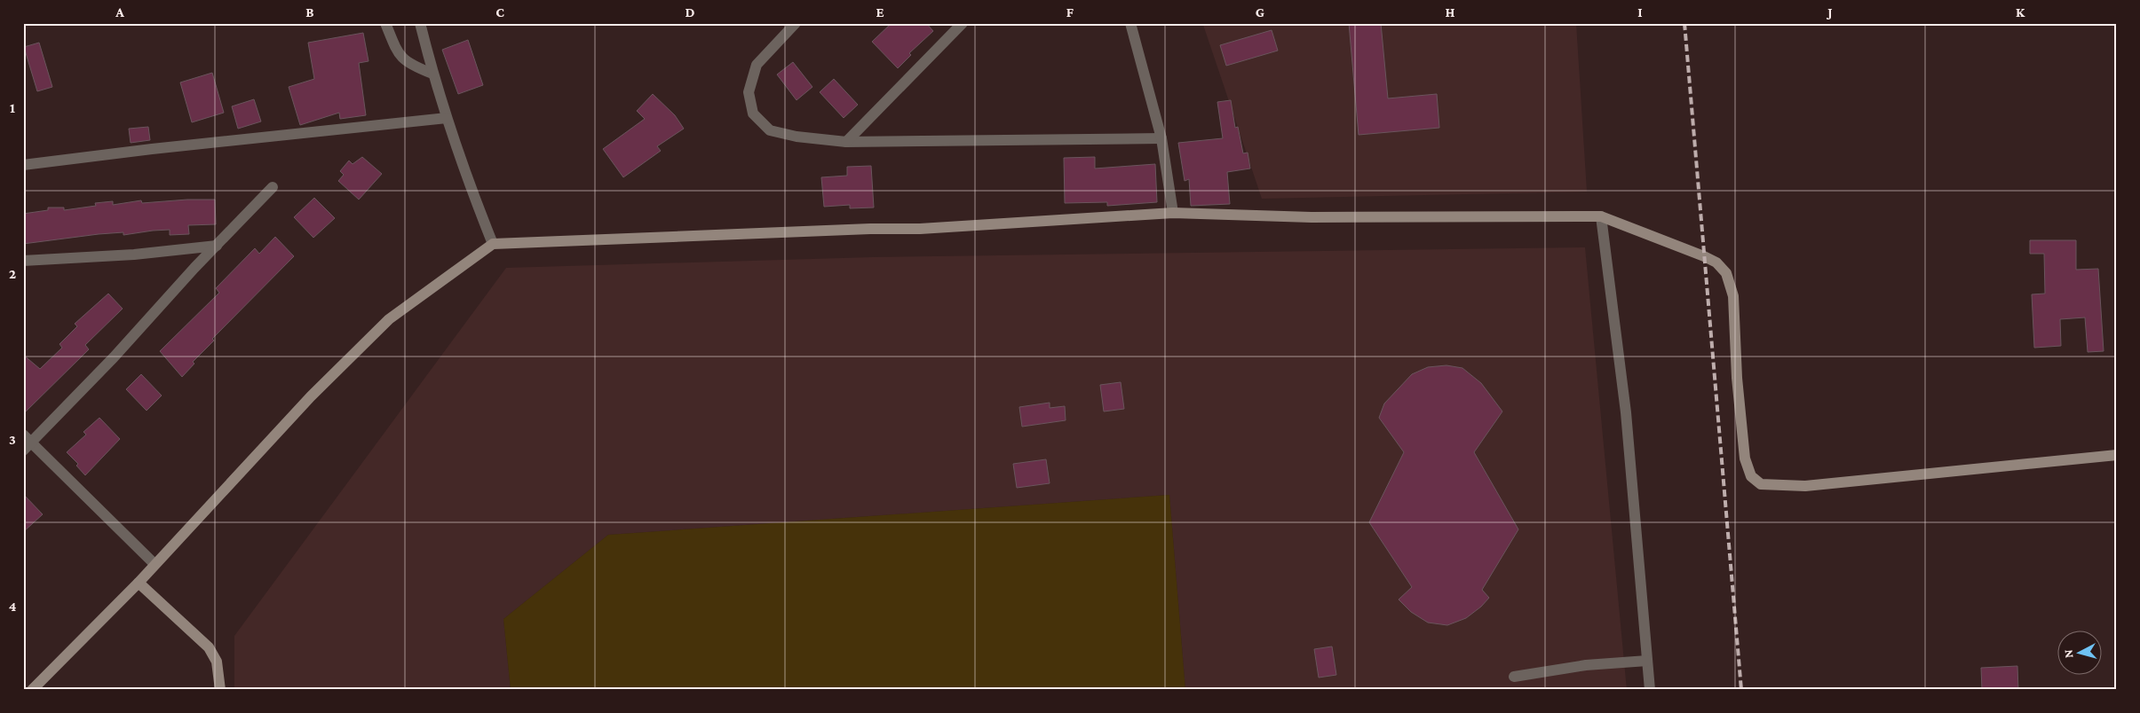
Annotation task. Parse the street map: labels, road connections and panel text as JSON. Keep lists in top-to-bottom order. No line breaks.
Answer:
{"north":"left","grid":{"columns":["A","B","C","D","E","F","G","H","I","J","K"],"rows":["1","2","3","4"]}}
